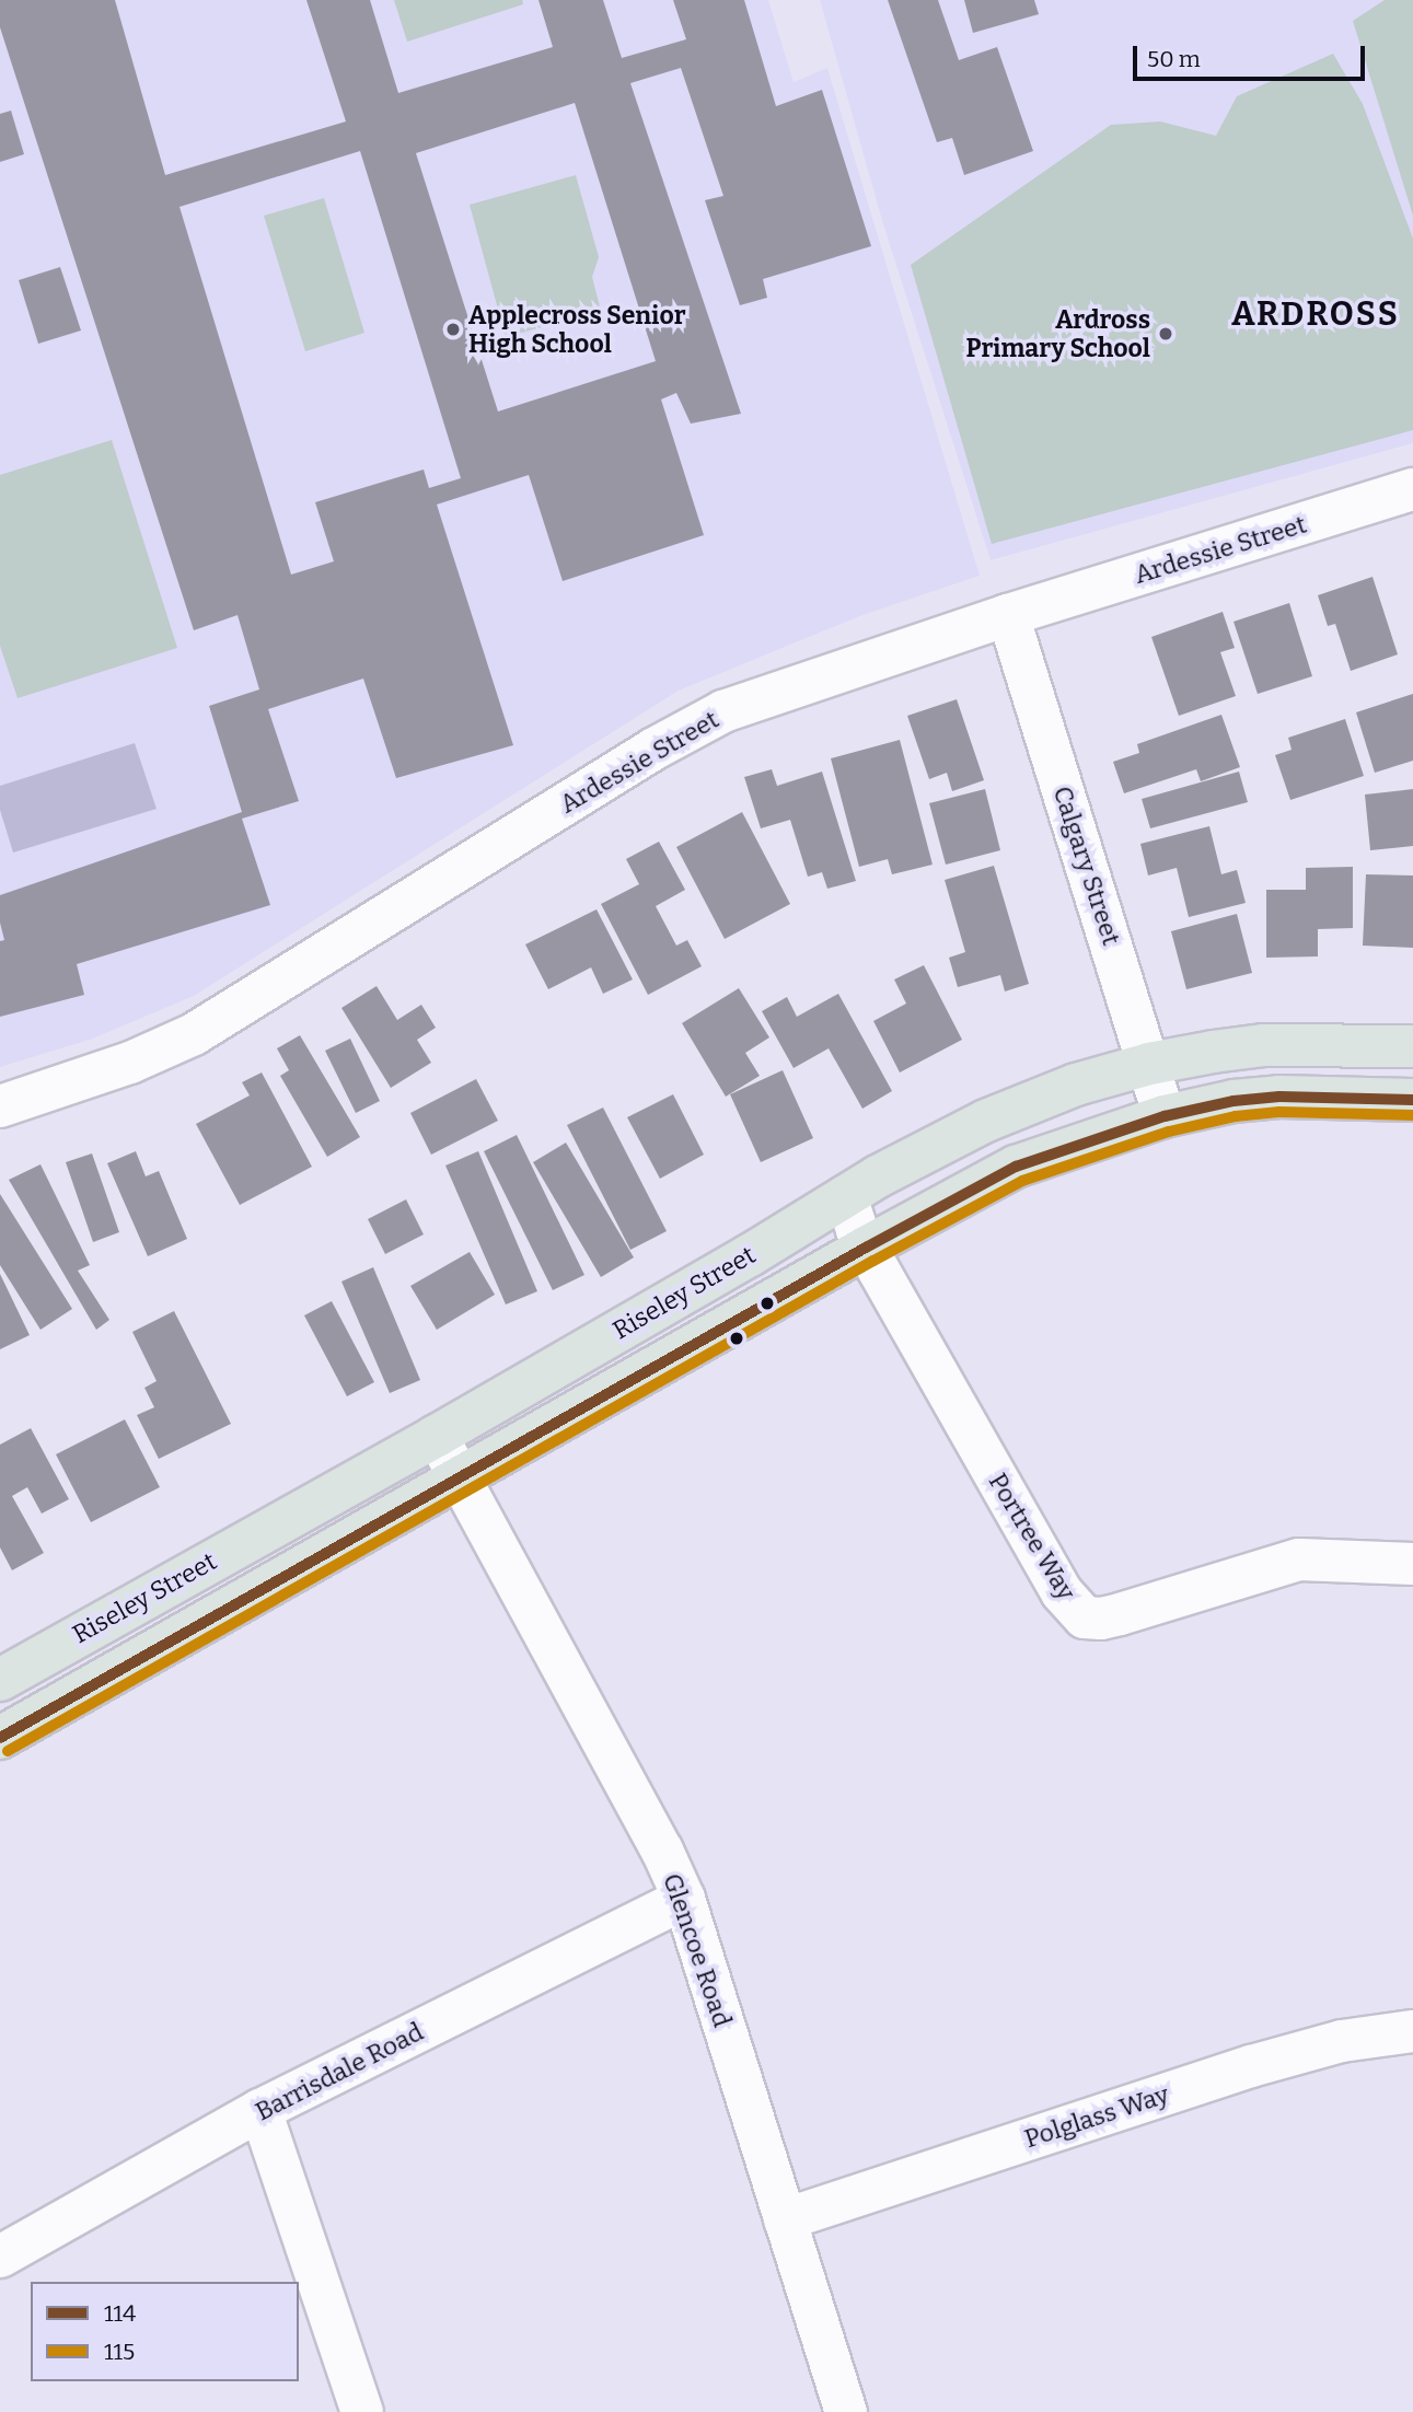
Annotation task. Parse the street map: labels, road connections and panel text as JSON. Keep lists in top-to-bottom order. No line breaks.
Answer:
{"streets":{"highway":["Riseley Street"],"street":["Ardessie Street","Calgary Street","Portree Way","Glencoe Road","Barrisdale Road","Polglass Way"]},"crossings":[["Ardessie Street","Calgary Street"],["Calgary Street","Riseley Street"],["Riseley Street","Portree Way"],["Riseley Street","Glencoe Road"],["Glencoe Road","Barrisdale Road"],["Glencoe Road","Polglass Way"]],"districts":["ARDROSS"],"places":["Applecross Senior High School","Ardross Primary School"],"lines":["transit line 114","transit line 115"],"legend":["114","115"],"scale_bar":"50 m"}
